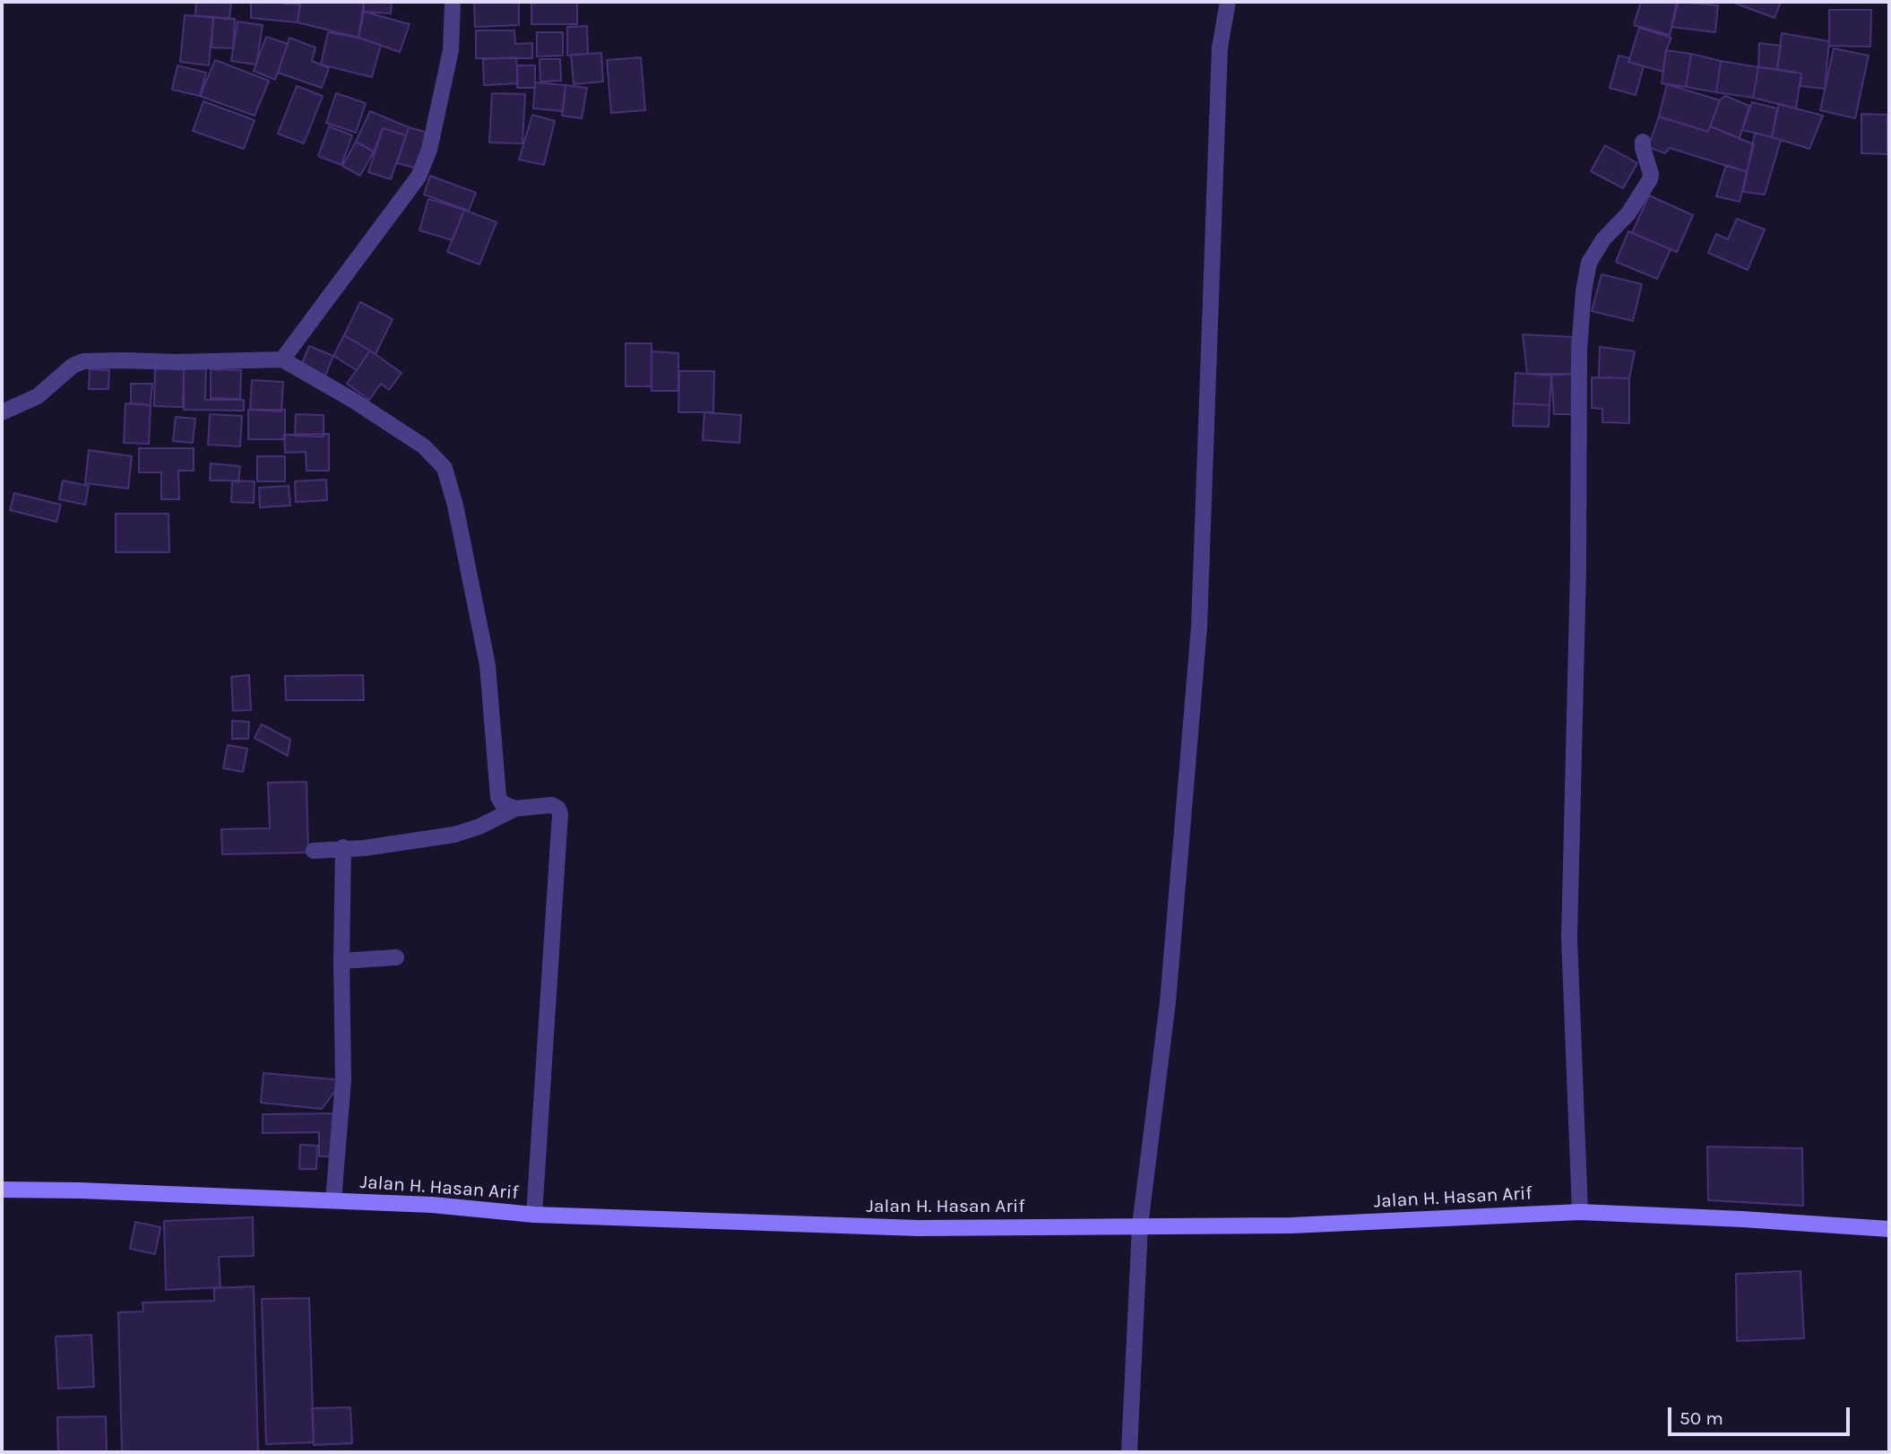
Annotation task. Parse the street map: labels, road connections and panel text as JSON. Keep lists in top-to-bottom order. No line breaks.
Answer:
{"streets":{"main road":["Jalan H. Hasan Arif"]},"scale_bar":"50 m"}
